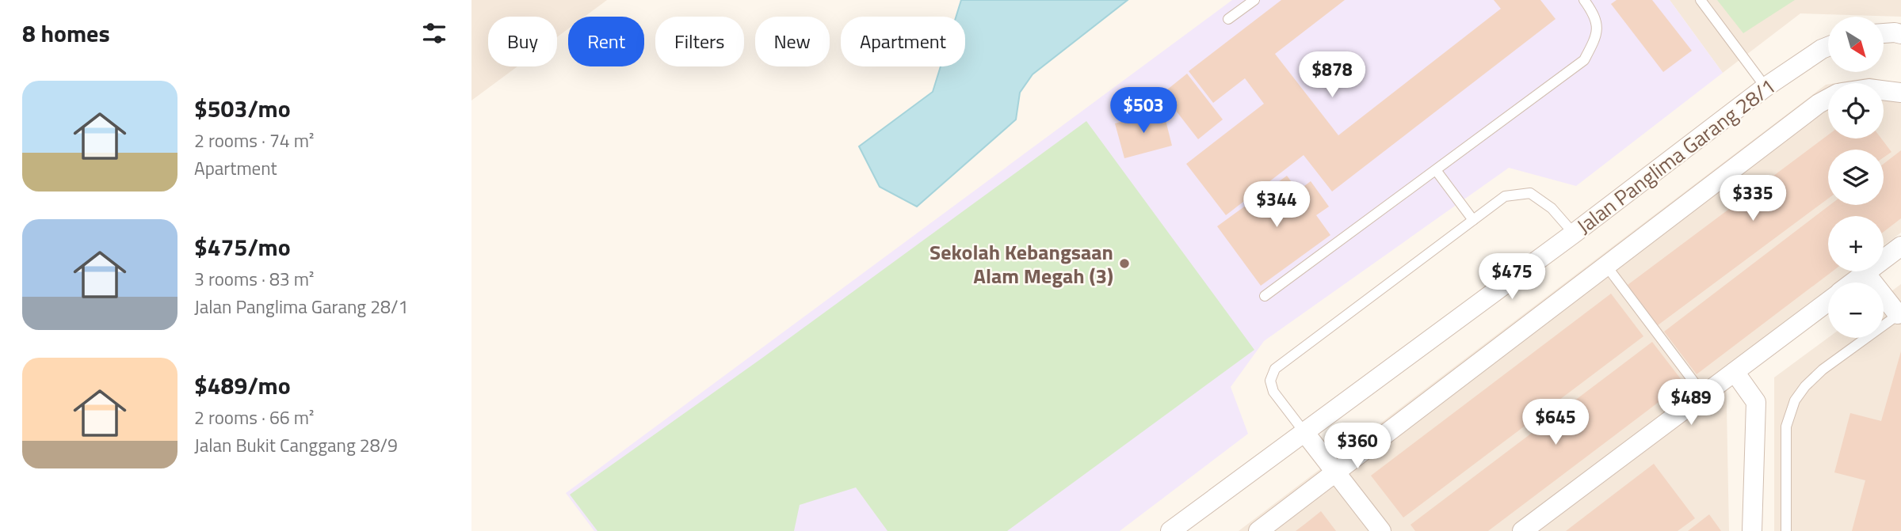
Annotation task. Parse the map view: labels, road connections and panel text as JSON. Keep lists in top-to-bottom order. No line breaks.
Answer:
{"streets":{"street":["Jalan Panglima Garang 28/1"]},"places":["Sekolah Kebangsaan Alam Megah (3)"],"north":"bottom right","page":{"heading":"8 homes","map_buttons":["+","−"],"chip":["Buy","Rent","Filters","New","Apartment"],"price":["$878","$503","$335","$344","$475","$489","$645","$360"],"list":[{"name":"$503/mo","note":"2 rooms · 74 m² · Apartment"},{"name":"$475/mo","note":"3 rooms · 83 m² · Jalan Panglima Garang 28/1"},{"name":"$489/mo","note":"2 rooms · 66 m² · Jalan Bukit Canggang 28/9"}]}}
